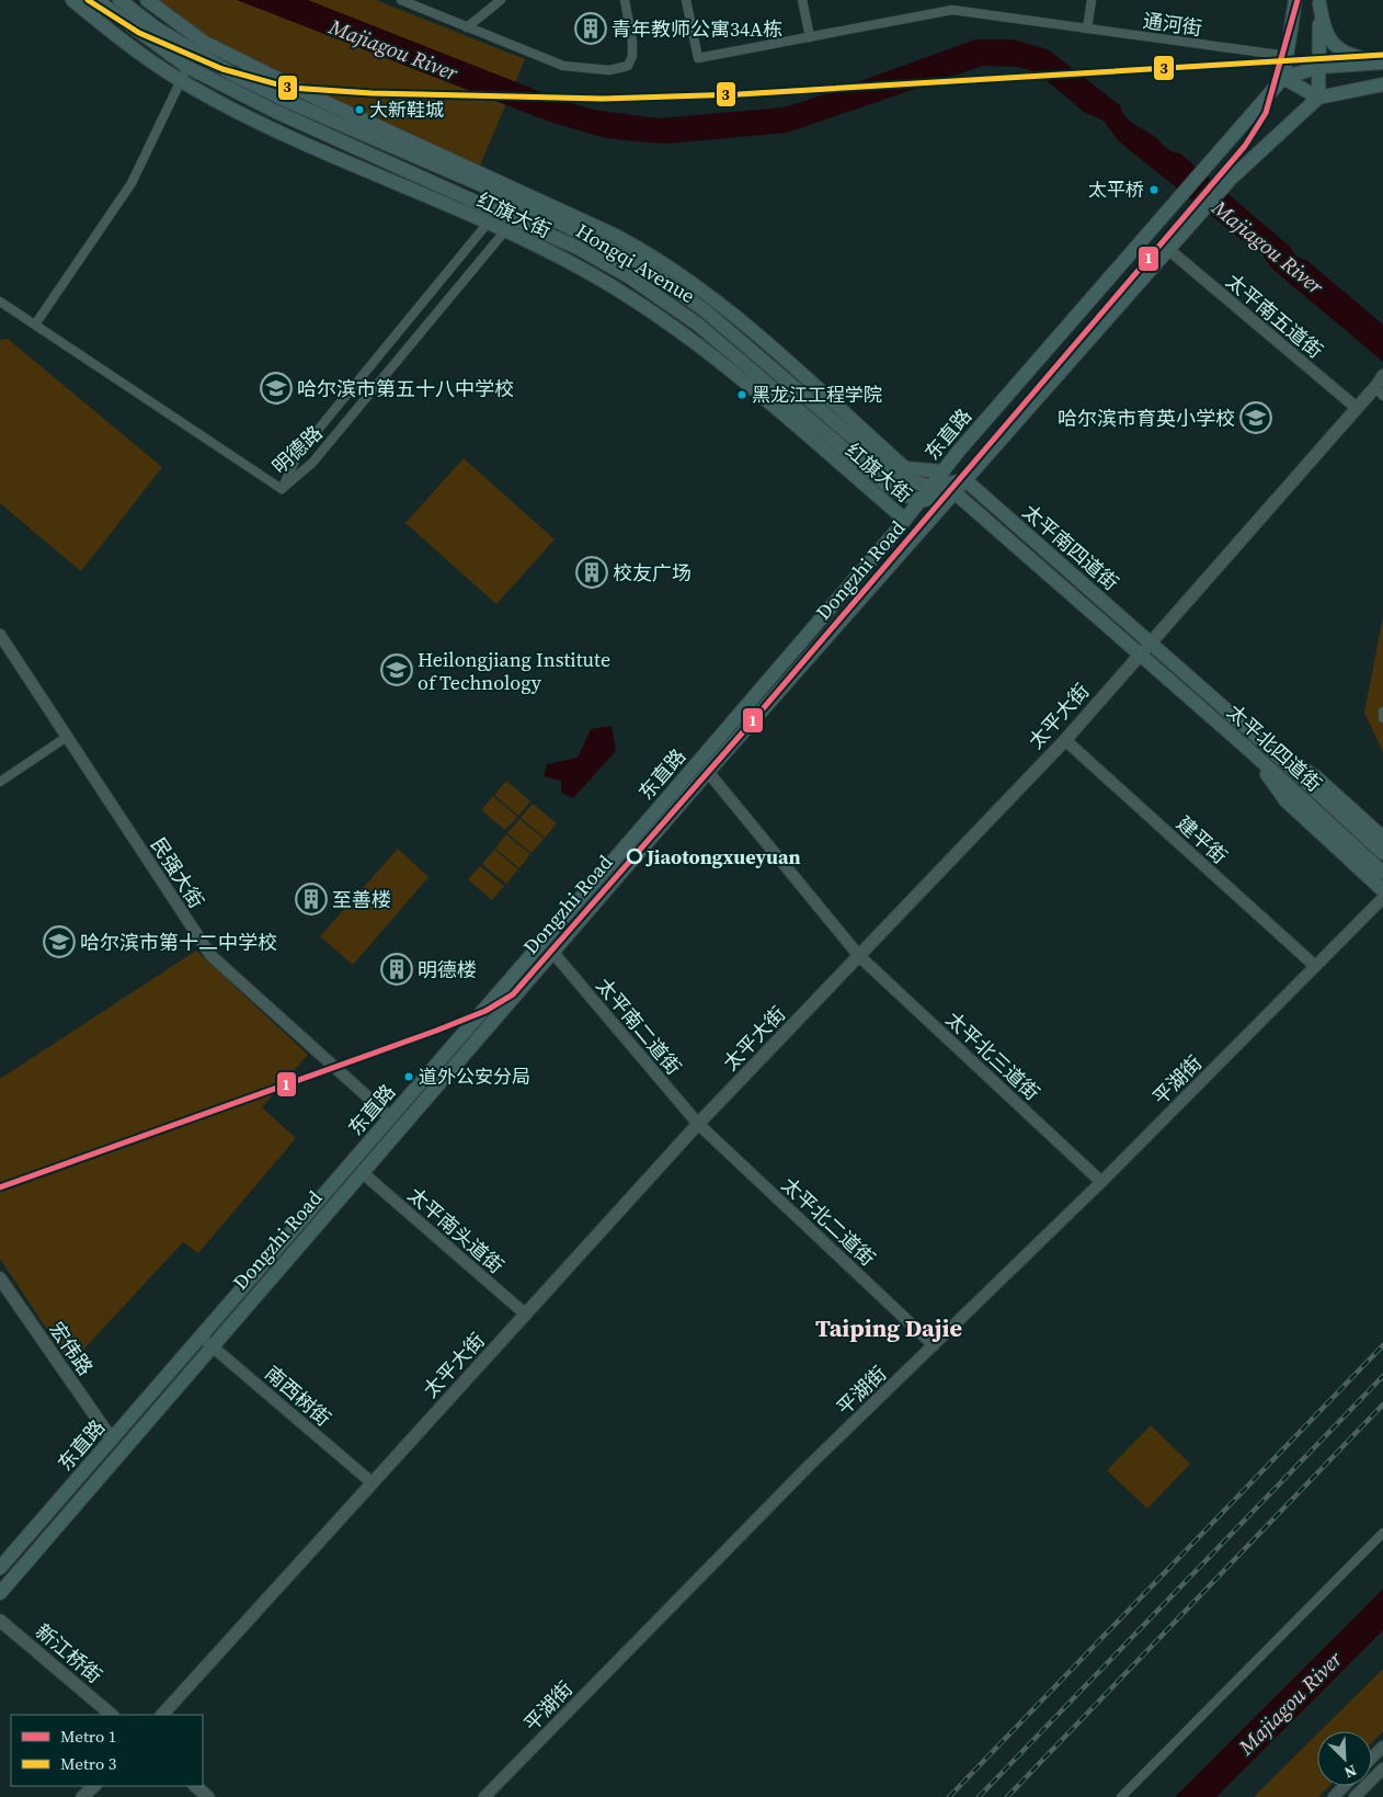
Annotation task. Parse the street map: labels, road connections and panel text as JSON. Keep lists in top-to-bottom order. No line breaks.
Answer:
{"streets":{"highway":["东直路","Dongzhi Road"],"main road":["红旗大街","Hongqi Avenue","太平南四道街","太平大街","太平北四道街","宏伟路","新江桥街"],"street":["通河街","太平南五道街","明德路","建平街","民强大街","太平南二道街","太平北三道街","平湖街","太平北二道街","太平南头道街","南西树街"]},"crossings":[["红旗大街","Hongqi Avenue"],["红旗大街","东直路"],["红旗大街","明德路"],["Hongqi Avenue","明德路"],["太平南五道街","Dongzhi Road"],["太平南五道街","太平大街"],["东直路","民强大街"],["东直路","宏伟路"],["东直路","南西树街"],["太平南四道街","Dongzhi Road"],["太平南四道街","太平大街"],["太平南四道街","太平北四道街"],["Dongzhi Road","太平南二道街"],["Dongzhi Road","太平北三道街"],["Dongzhi Road","太平南头道街"],["Dongzhi Road","南西树街"],["太平大街","太平北四道街"],["太平大街","建平街"],["太平大街","太平南二道街"],["太平大街","太平北三道街"],["太平大街","太平北二道街"],["太平大街","太平南头道街"],["太平大街","南西树街"],["建平街","平湖街"],["太平南二道街","太平北二道街"],["太平北三道街","平湖街"],["平湖街","太平北二道街"]],"districts":["Taiping Dajie"],"water":["Majiagou River"],"places":{"building":["青年教师公寓34A栋","校友广场","至善楼","明德楼"],"other":["大新鞋城","太平桥","黑龙江工程学院","Jiaotongxueyuan","道外公安分局"],"school or university":["哈尔滨市第五十八中学校","哈尔滨市育英小学校","Heilongjiang Institute of Technology","哈尔滨市第十二中学校"]},"lines":["metro line 1","metro line 3"],"legend":["Metro 1","Metro 3"],"north":"bottom right"}
